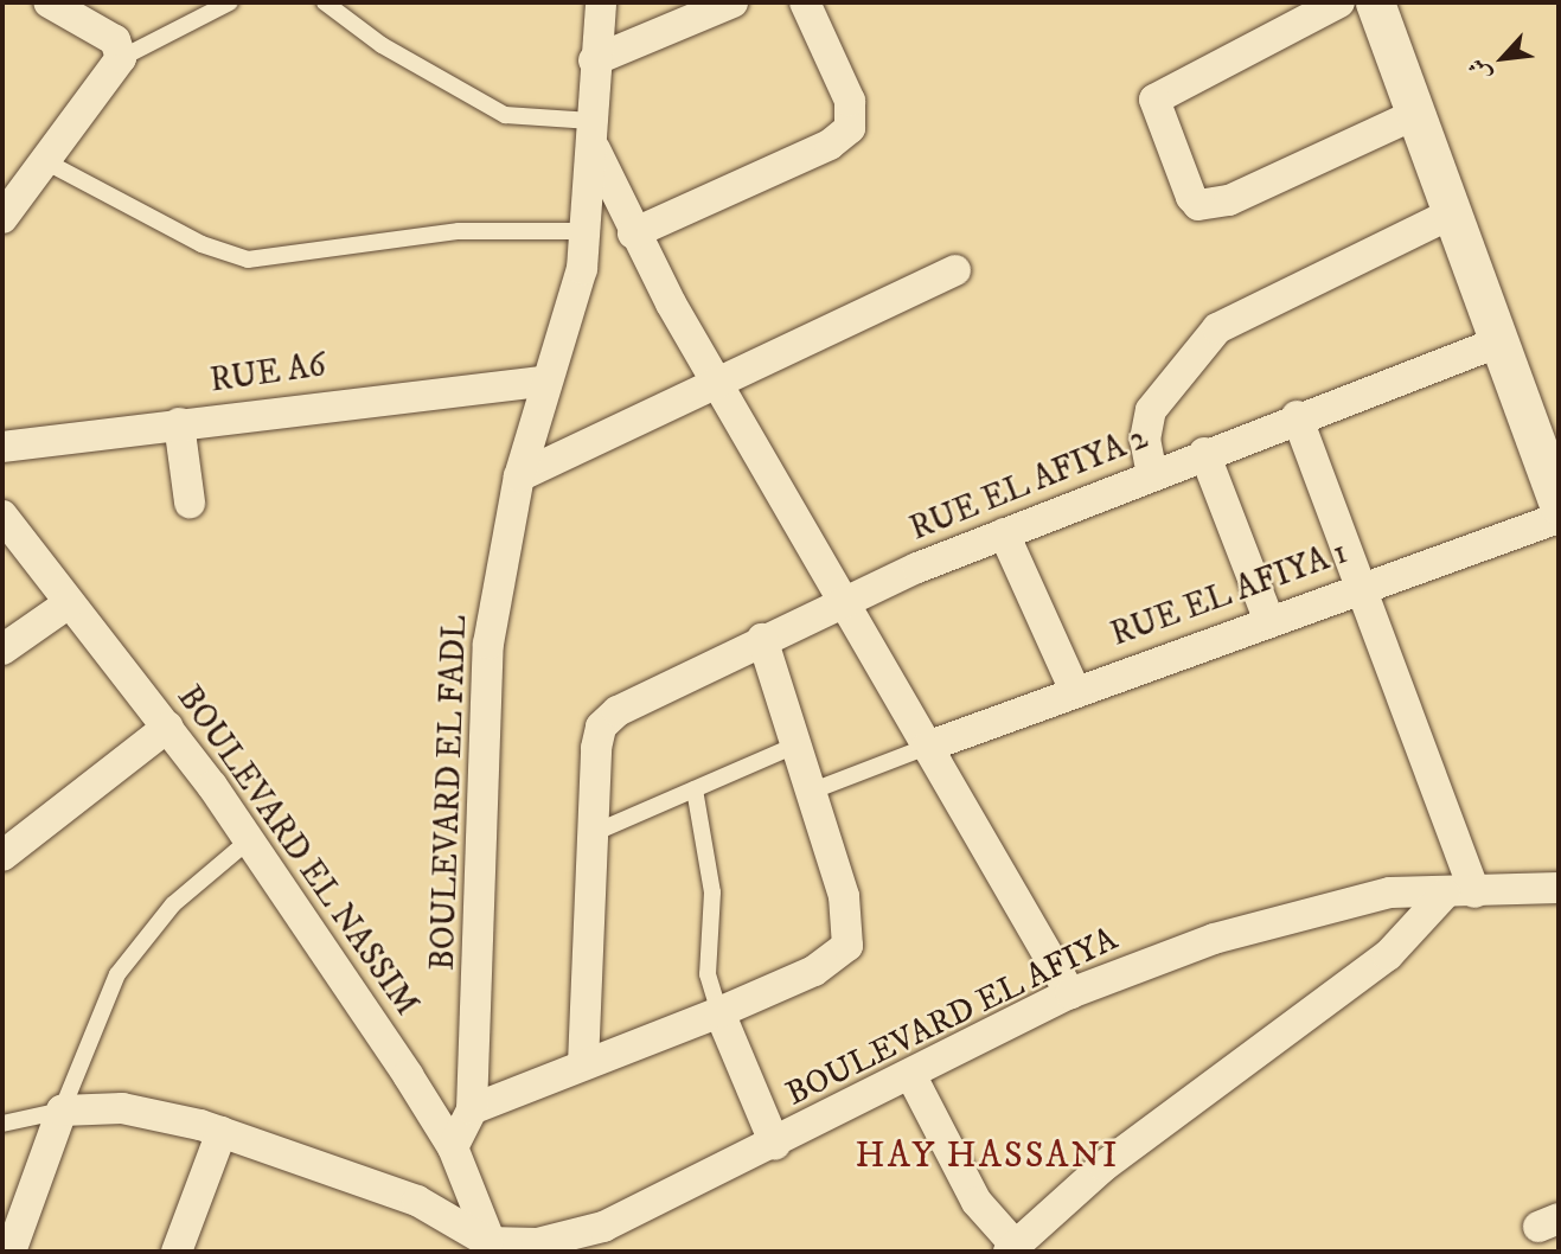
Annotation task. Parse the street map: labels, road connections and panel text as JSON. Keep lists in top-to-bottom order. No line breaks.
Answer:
{"streets":{"street":["RUE A6","RUE EL AFIYA 2","RUE EL AFIYA 1","BOULEVARD EL FADL","BOULEVARD EL NASSIM","BOULEVARD EL AFIYA"]},"crossings":[["RUE A6","BOULEVARD EL FADL"],["BOULEVARD EL FADL","BOULEVARD EL NASSIM"],["BOULEVARD EL NASSIM","BOULEVARD EL AFIYA"]],"districts":["HAY HASSANI"],"north":"bottom left"}
